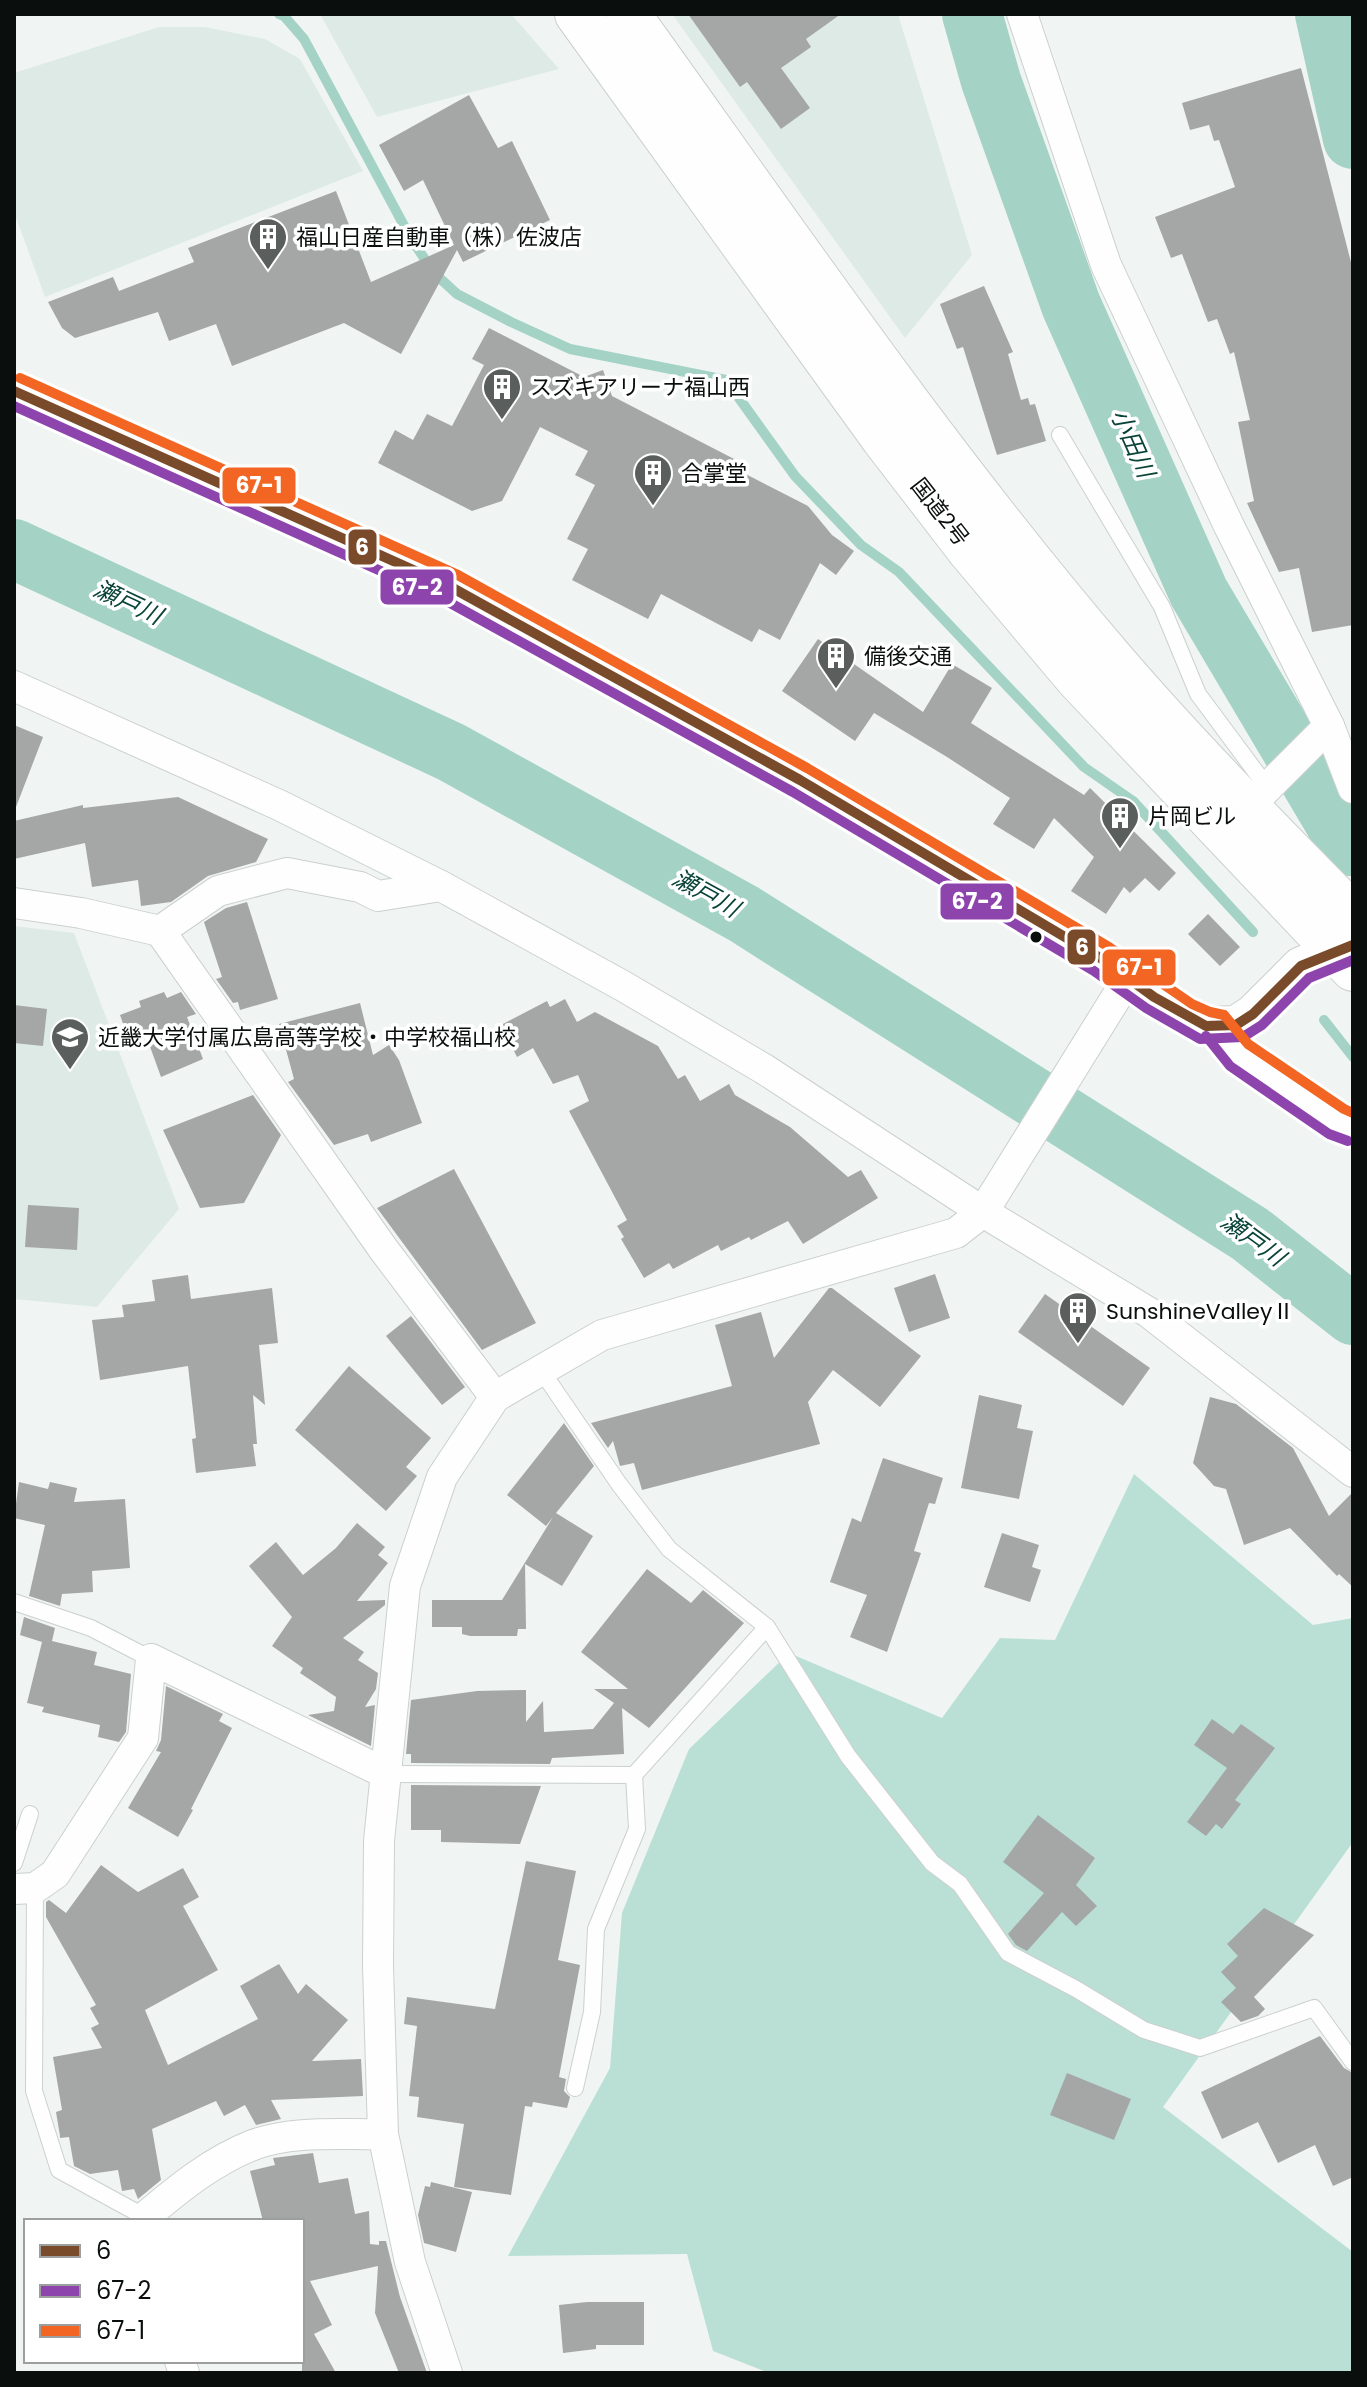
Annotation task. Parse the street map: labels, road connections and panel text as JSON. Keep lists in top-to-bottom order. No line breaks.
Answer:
{"streets":{"highway":["国道2号"]},"water":["小田川","瀬戸川"],"places":{"building":["福山日産自動車（株）佐波店","スズキアリーナ福山西","合掌堂","備後交通","片岡ビル","SunshineValleyⅡ"],"school or university":["近畿大学付属広島高等学校・中学校福山校"]},"lines":["transit line 67-1","transit line 6","transit line 67-2"],"legend":["6","67-2","67-1"]}
